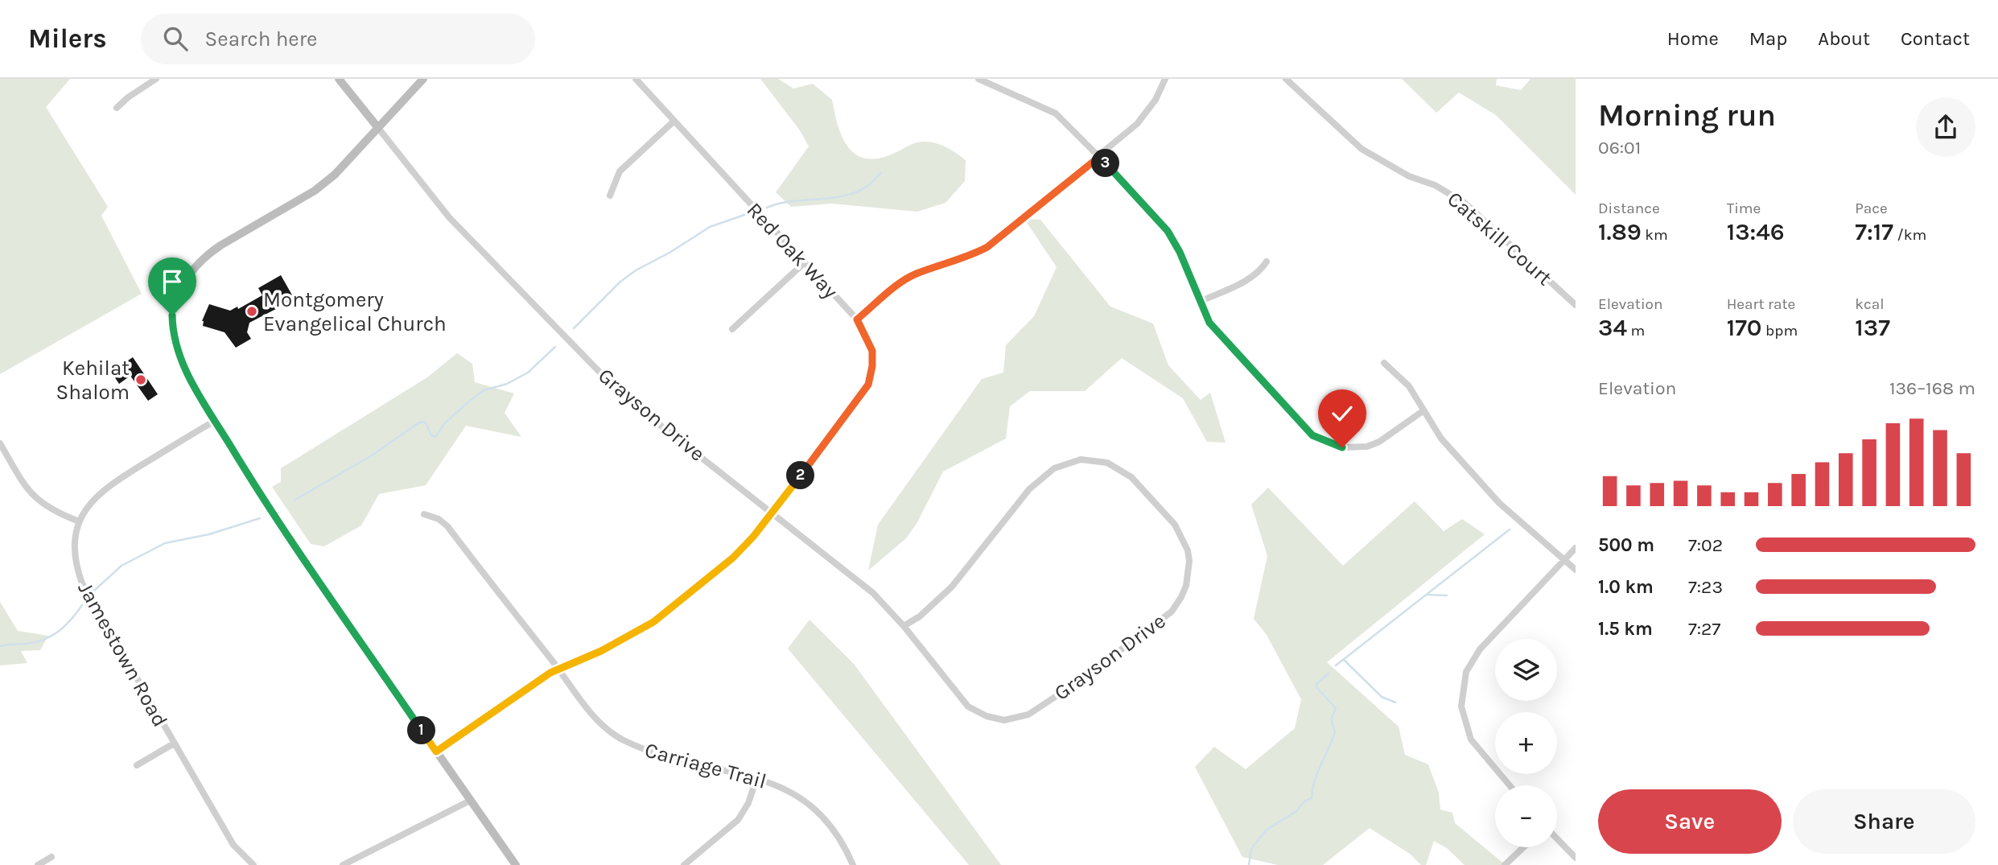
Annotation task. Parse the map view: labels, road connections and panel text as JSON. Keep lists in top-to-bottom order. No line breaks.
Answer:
{"streets":{"street":["Catskill Court","Red Oak Way","Grayson Drive","Jamestown Road","Carriage Trail"]},"crossings":[["Red Oak Way","Grayson Drive"],["Red Oak Way","Carriage Trail"]],"places":["Montgomery Evangelical Church","Kehilat Shalom"],"page":{"header":"Milers","search":"Search here","nav":["Home","Map","About","Contact"],"heading":["Morning run","06:01"],"pins":["3","2","1"],"stats":[["Distance","1.89 km"],["Time","13:46"],["Pace","7:17 /km"],["Elevation","34 m"],["Heart rate","170 bpm"],["kcal","137"]],"chart":["Elevation","136–168 m"],"list":[{"name":"500 m","note":"7:02"},{"name":"1.0 km","note":"7:23"},{"name":"1.5 km","note":"7:27"}],"map_buttons":["+","−"],"buttons":["Save","Share"]}}
